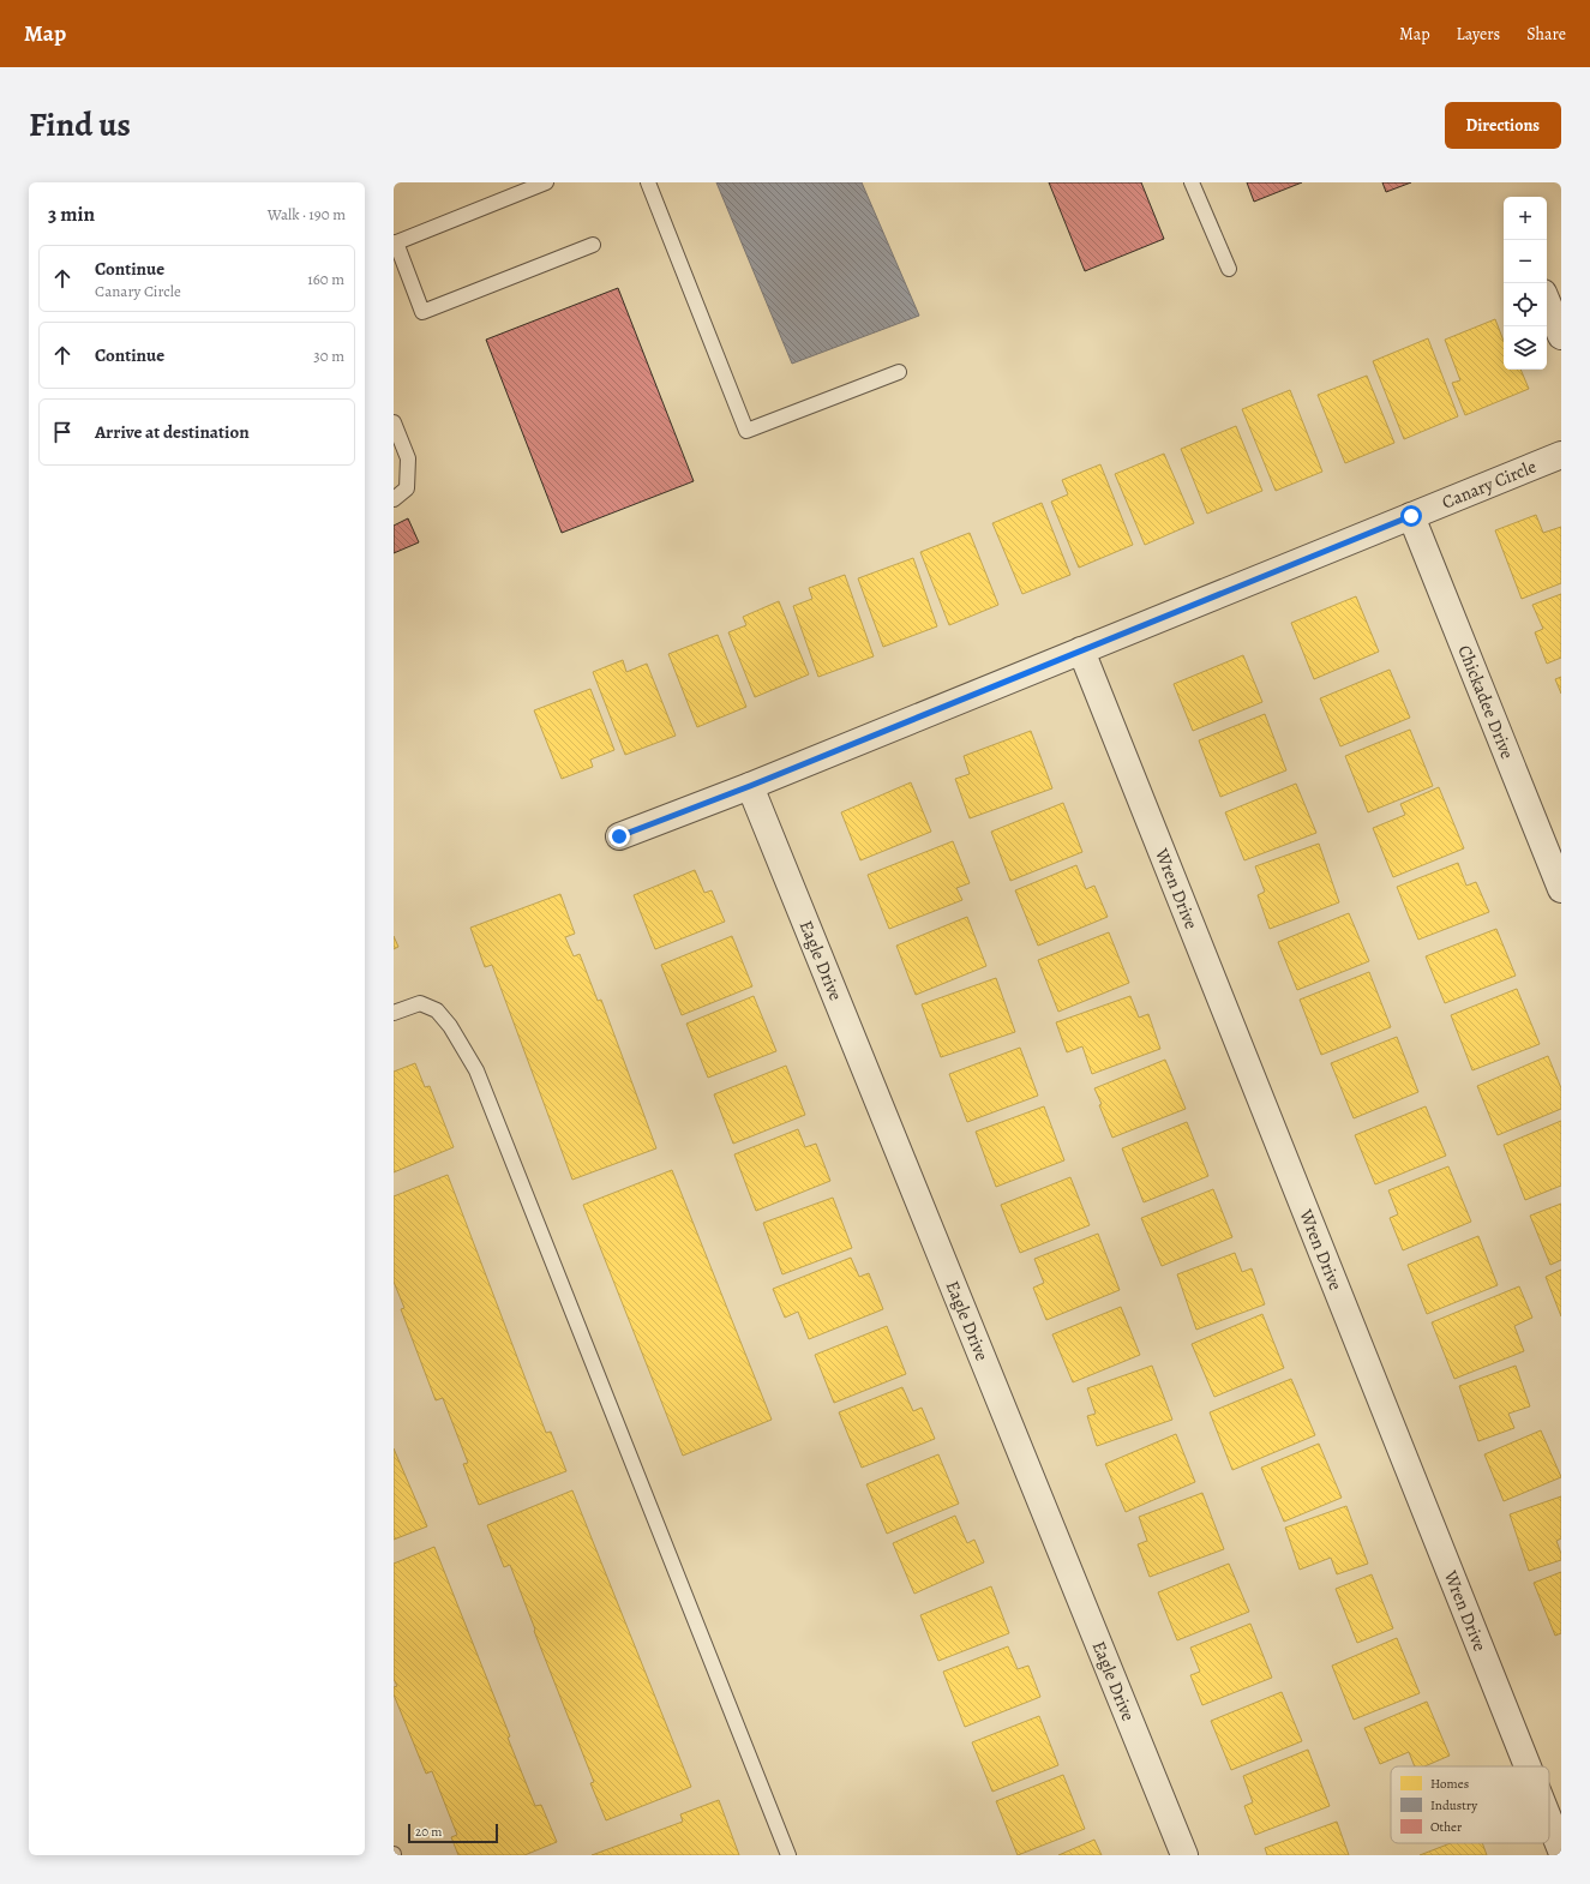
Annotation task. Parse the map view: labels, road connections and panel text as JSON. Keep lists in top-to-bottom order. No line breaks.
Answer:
{"streets":{"street":["Canary Circle","Chickadee Drive","Wren Drive","Eagle Drive"]},"crossings":[["Canary Circle","Chickadee Drive"],["Canary Circle","Wren Drive"],["Canary Circle","Eagle Drive"]],"legend":["Homes","Industry","Other"],"scale_bar":"20 m","page":{"header":"Map","nav":["Map","Layers","Share"],"title":"Find us","buttons":"Directions","heading":["3 min","Walk · 190 m"],"map_buttons":["+","−"],"list":[["Continue","Canary Circle","160 m"],["Continue","30 m"],"Arrive at destination"],"scale":"20 m"}}
